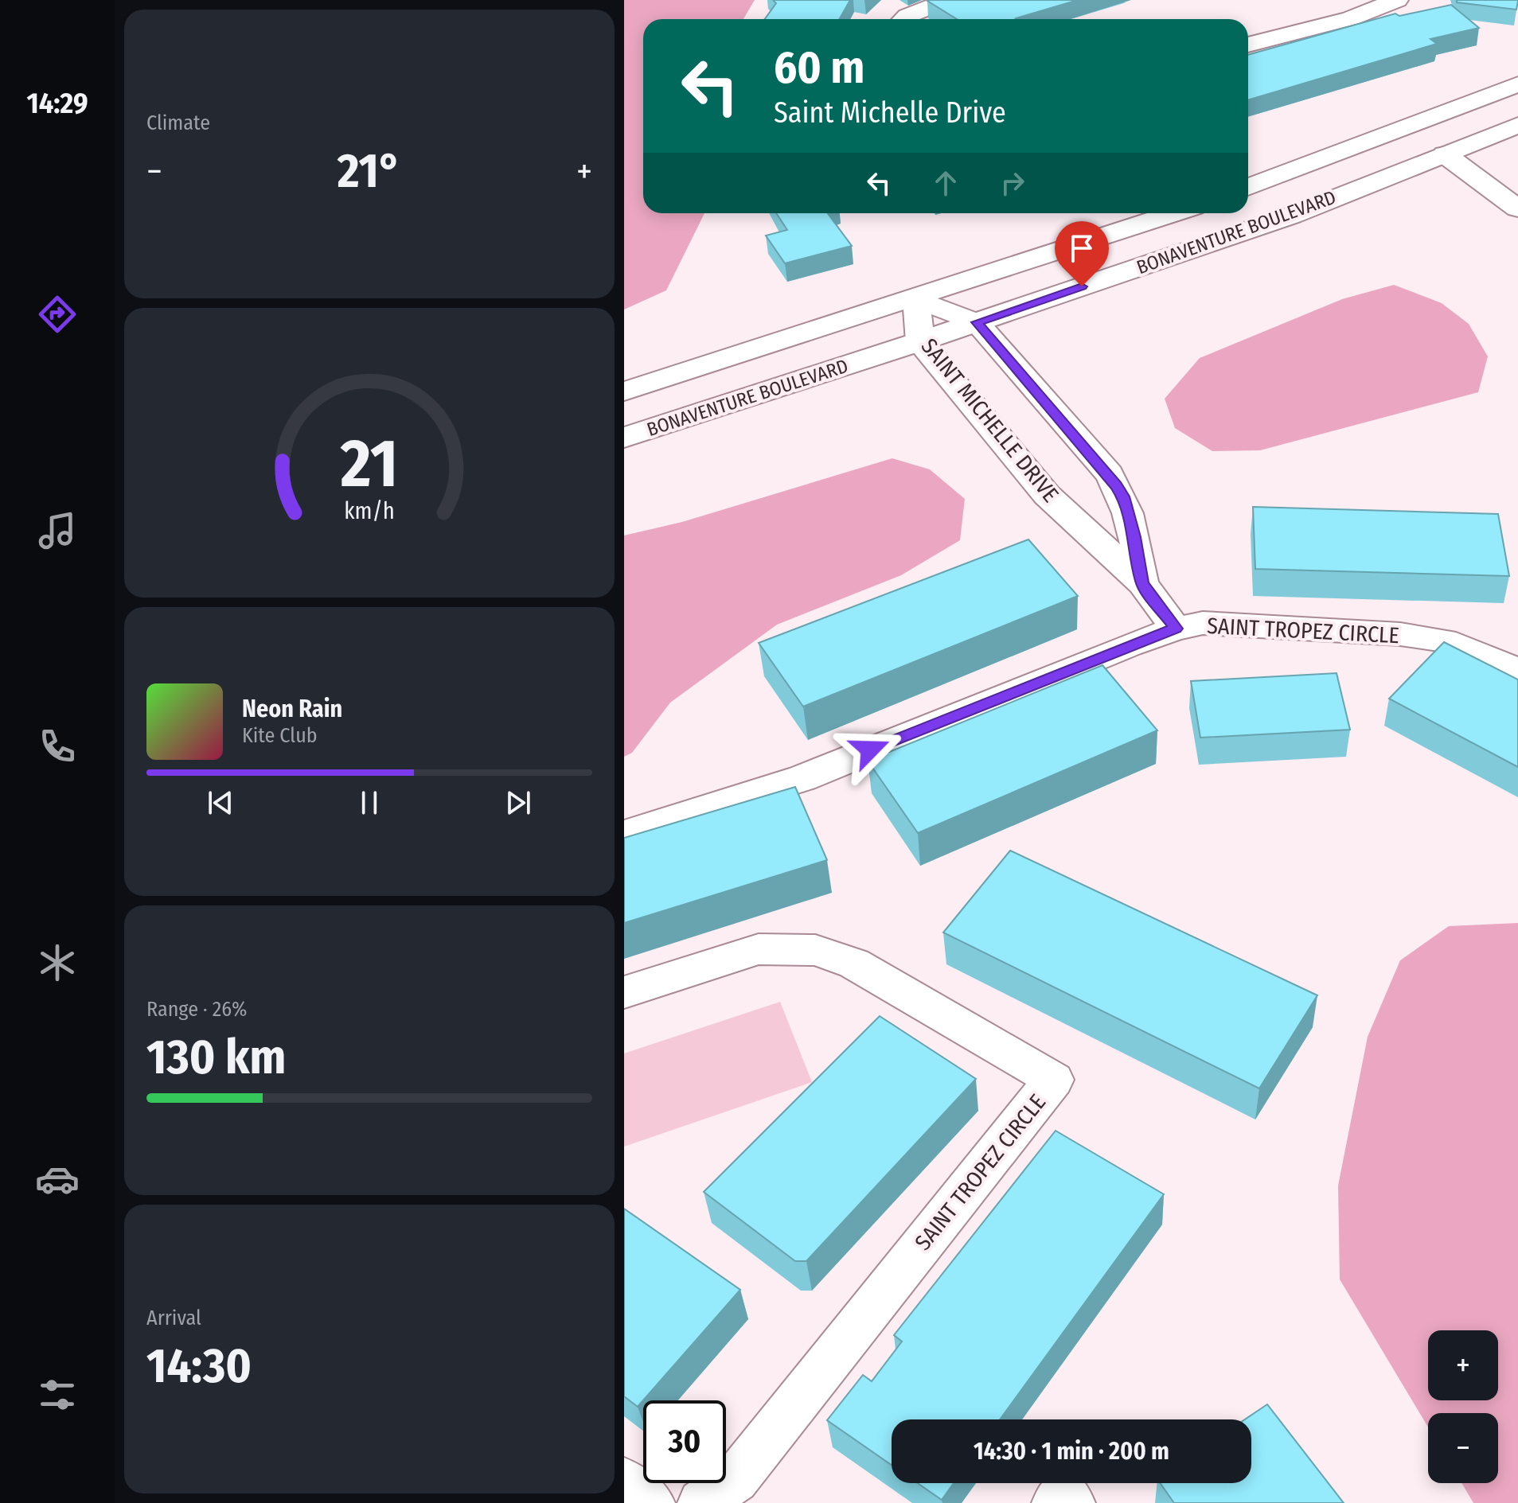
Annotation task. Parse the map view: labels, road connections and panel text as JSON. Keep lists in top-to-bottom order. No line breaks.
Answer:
{"streets":{"street":["BONAVENTURE BOULEVARD","SAINT MICHELLE DRIVE","SAINT TROPEZ CIRCLE"]},"crossings":[["BONAVENTURE BOULEVARD","SAINT MICHELLE DRIVE"],["SAINT MICHELLE DRIVE","SAINT TROPEZ CIRCLE"]],"page":{"tabs":"14:29","tile":["Climate",["Range · 26%","130 km"],["Arrival","14:30"]],"turn":["60 m","Saint Michelle Drive"],"heat":["−","21°","+"],"song":["Neon Rain","Kite Club"],"map_buttons":["+","−"],"limit":"30","trip":"14:30 · 1 min · 200 m","gauge":["21","km/h"]}}
